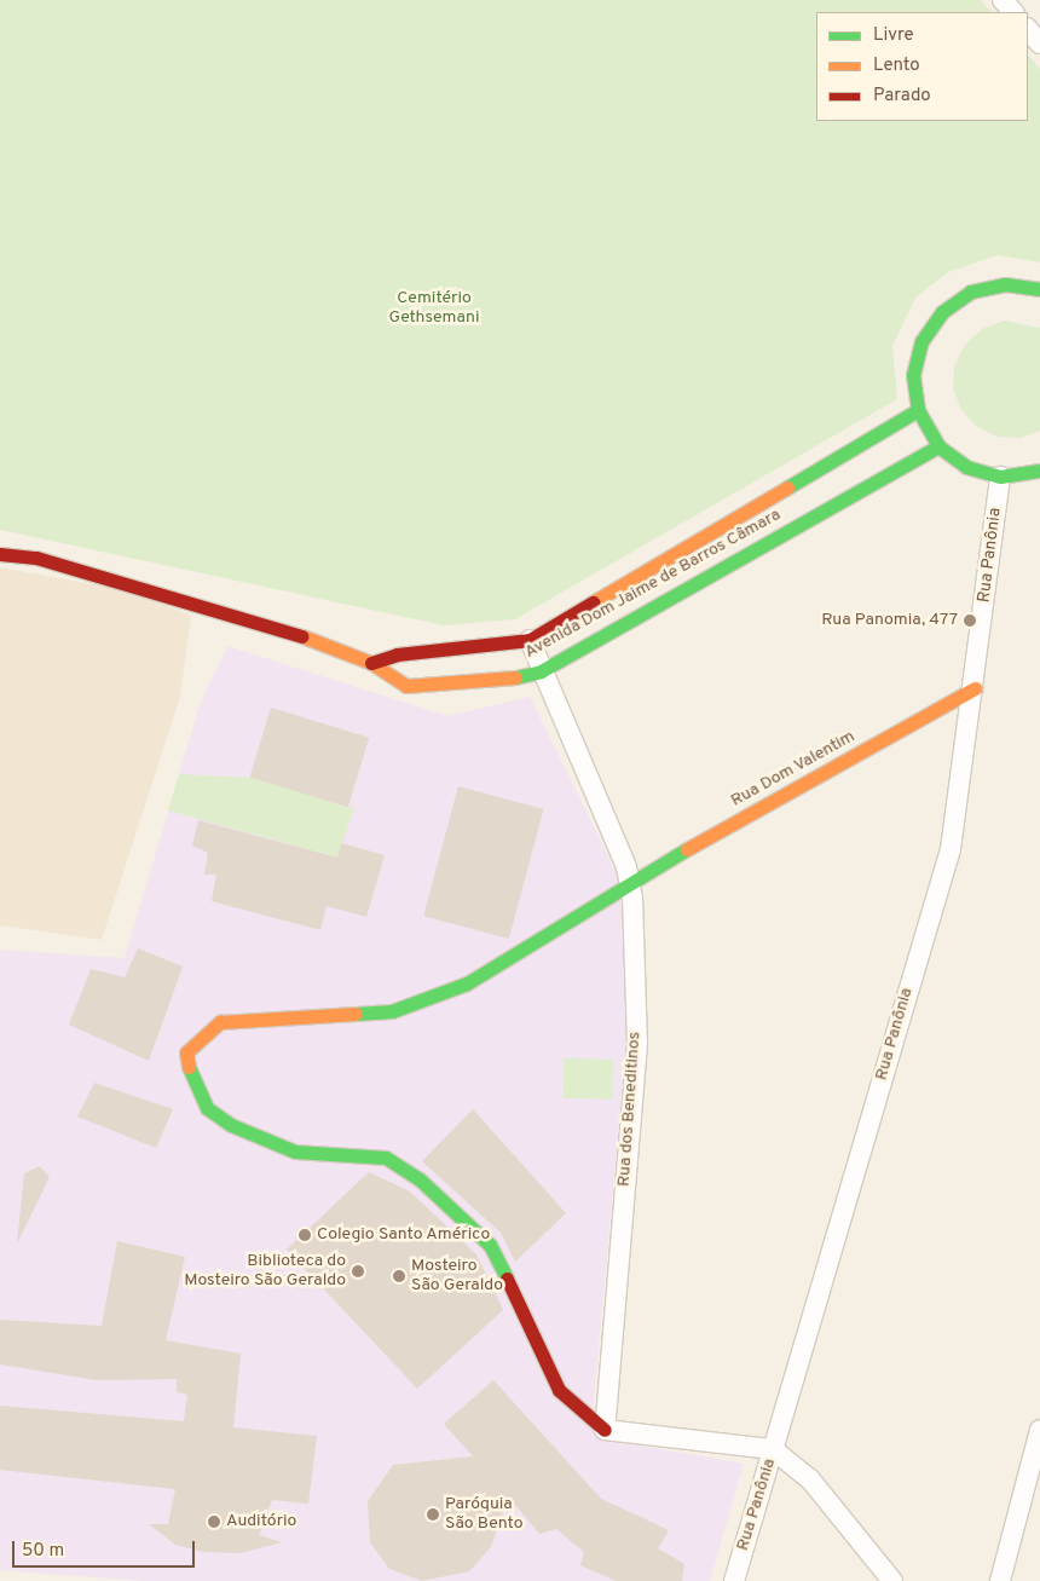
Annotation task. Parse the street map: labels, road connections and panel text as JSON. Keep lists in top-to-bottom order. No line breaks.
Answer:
{"streets":{"street":["Rua Panônia","Avenida Dom Jaime de Barros Câmara","Rua Dom Valentim","Rua dos Beneditinos"]},"crossings":[["Rua Panônia","Rua Dom Valentim"],["Avenida Dom Jaime de Barros Câmara","Rua dos Beneditinos"],["Rua Dom Valentim","Rua dos Beneditinos"]],"parks":["Cemitério Gethsemani"],"places":["Rua Panomia, 477","Colegio Santo Américo","Biblioteca do Mosteiro São Geraldo","Mosteiro São Geraldo","Paróquia São Bento","Auditório"],"legend":["Livre","Lento","Parado"],"scale_bar":"50 m"}
